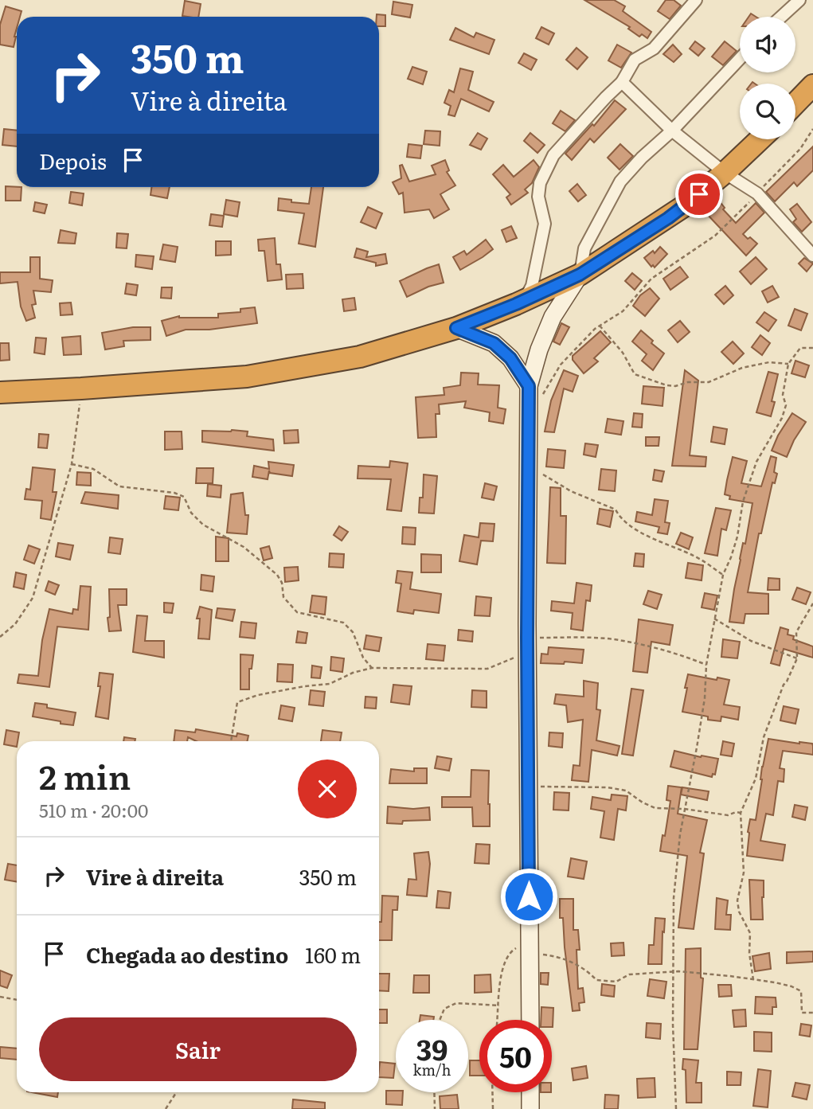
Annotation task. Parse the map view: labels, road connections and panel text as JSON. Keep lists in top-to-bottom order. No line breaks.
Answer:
{"page":{"turn":["350 m","Vire à direita"],"then":"Depois","heading":["2 min","510 m · 20:00"],"list":[{"name":"Vire à direita","value":"350 m"},{"name":"Chegada ao destino","value":"160 m"}],"buttons":"Sair","speed":"39 km/h","limit":"50"}}
